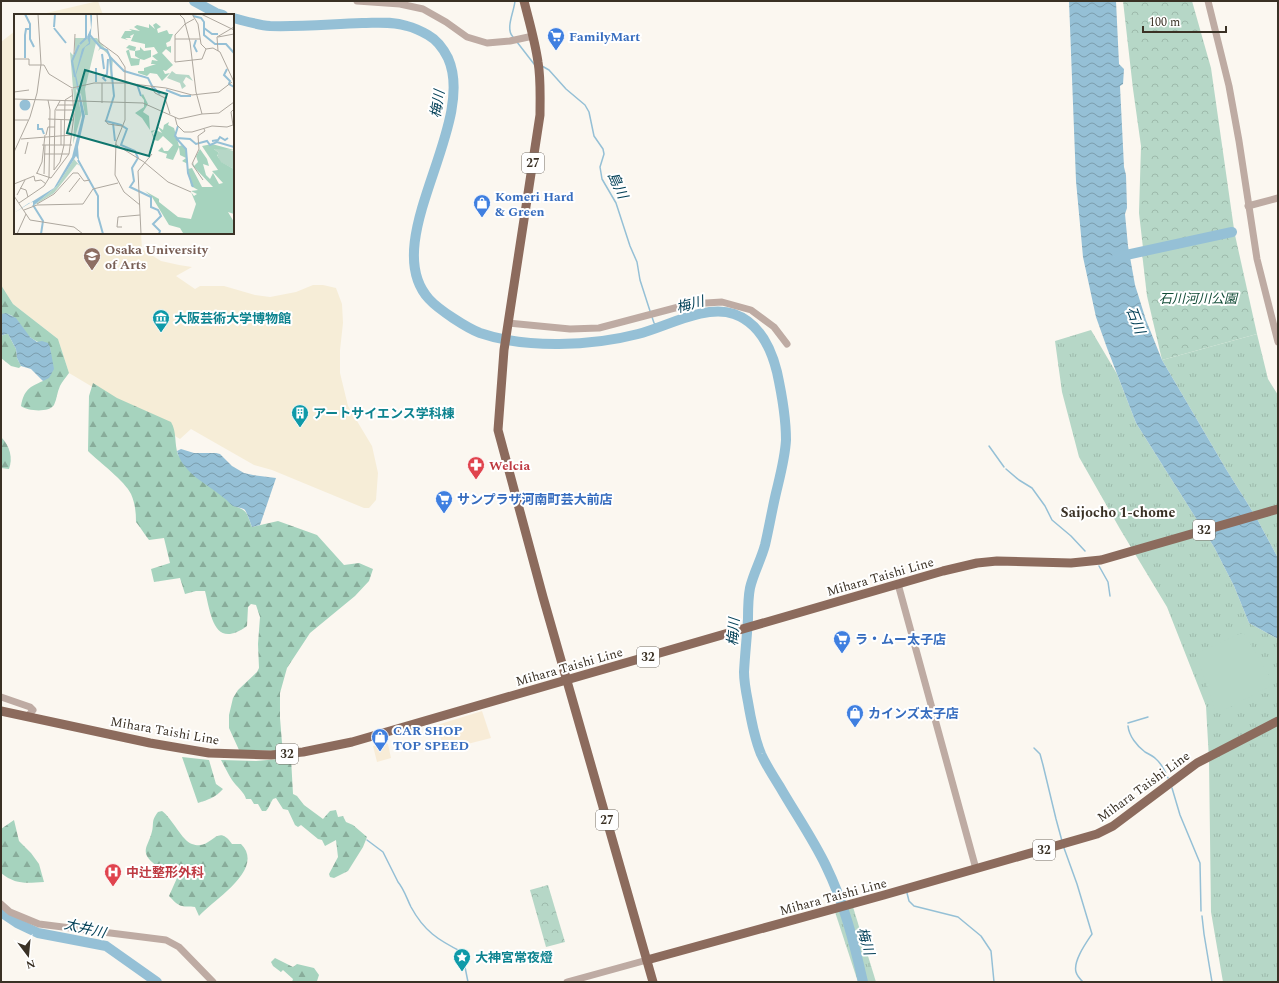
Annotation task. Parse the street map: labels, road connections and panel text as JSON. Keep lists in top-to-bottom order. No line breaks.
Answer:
{"streets":{"main road":["27","32","Mihara Taishi Line"]},"crossings":[["27","Mihara Taishi Line"]],"districts":["Saijocho 1-chome"],"water":["梅川","島川","石川","太井川"],"parks":["石川河川公園"],"places":{"supermarket":["FamilyMart","サンプラザ河南町芸大前店","ラ・ムー太子店"],"shop":["Komeri Hard & Green","カインズ太子店","CAR SHOP TOP SPEED"],"school or university":["Osaka University of Arts"],"museum":["大阪芸術大学博物館"],"building":["アートサイエンス学科棟"],"pharmacy":["Welcia"],"hospital":["中辻整形外科"],"place":["大神宮常夜燈"]},"scale_bar":"100 m","north":"bottom"}
